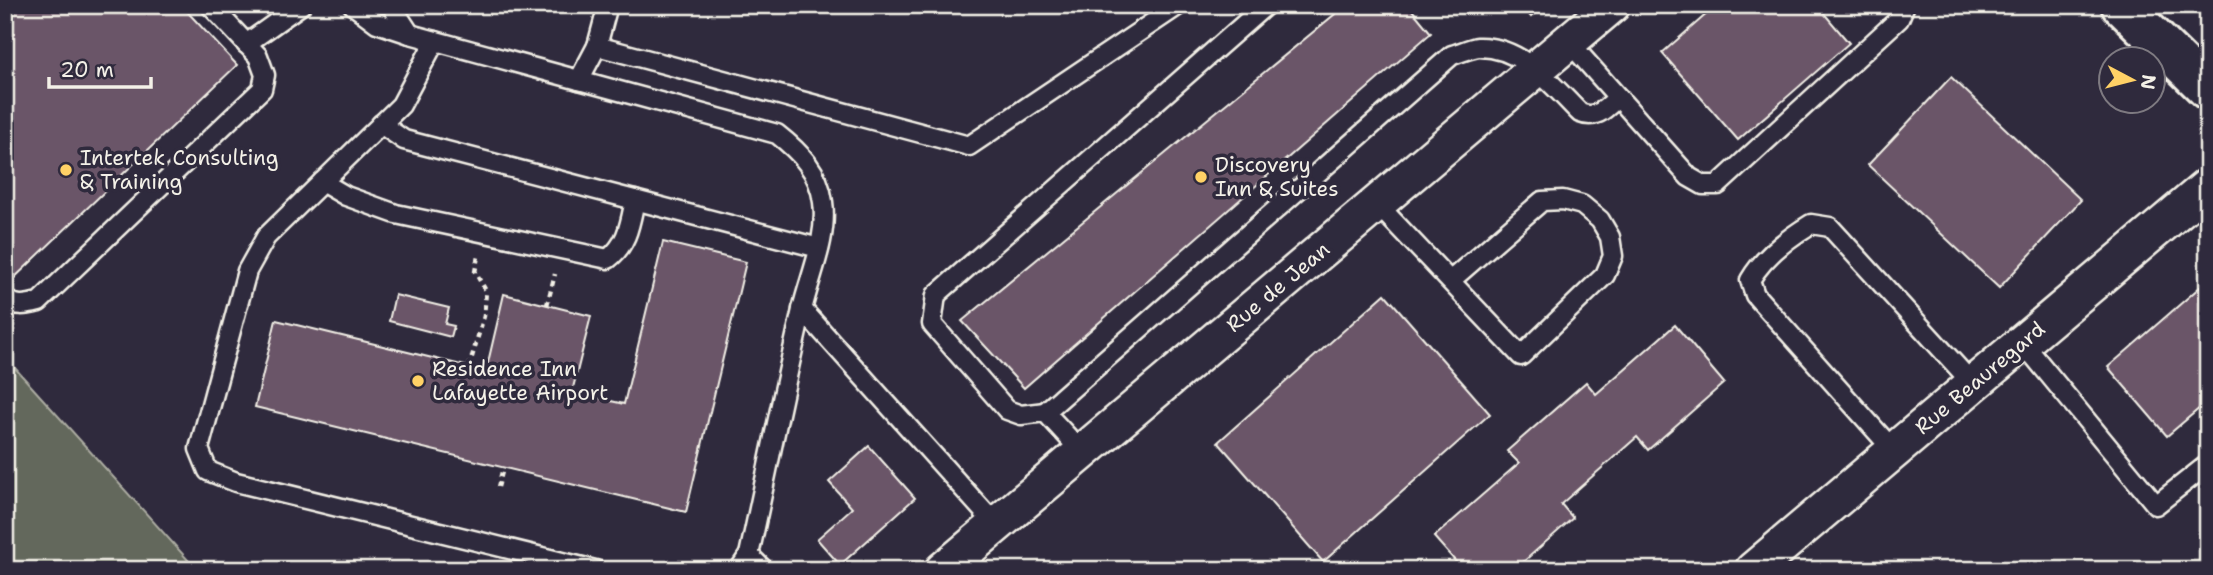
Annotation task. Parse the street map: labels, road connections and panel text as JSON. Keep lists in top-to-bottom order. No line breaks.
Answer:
{"streets":{"street":["Rue de Jean","Rue Beauregard"]},"places":["Intertek Consulting & Training","Discovery Inn & Suites","Residence Inn Lafayette Airport"],"scale_bar":"20 m","north":"right"}
